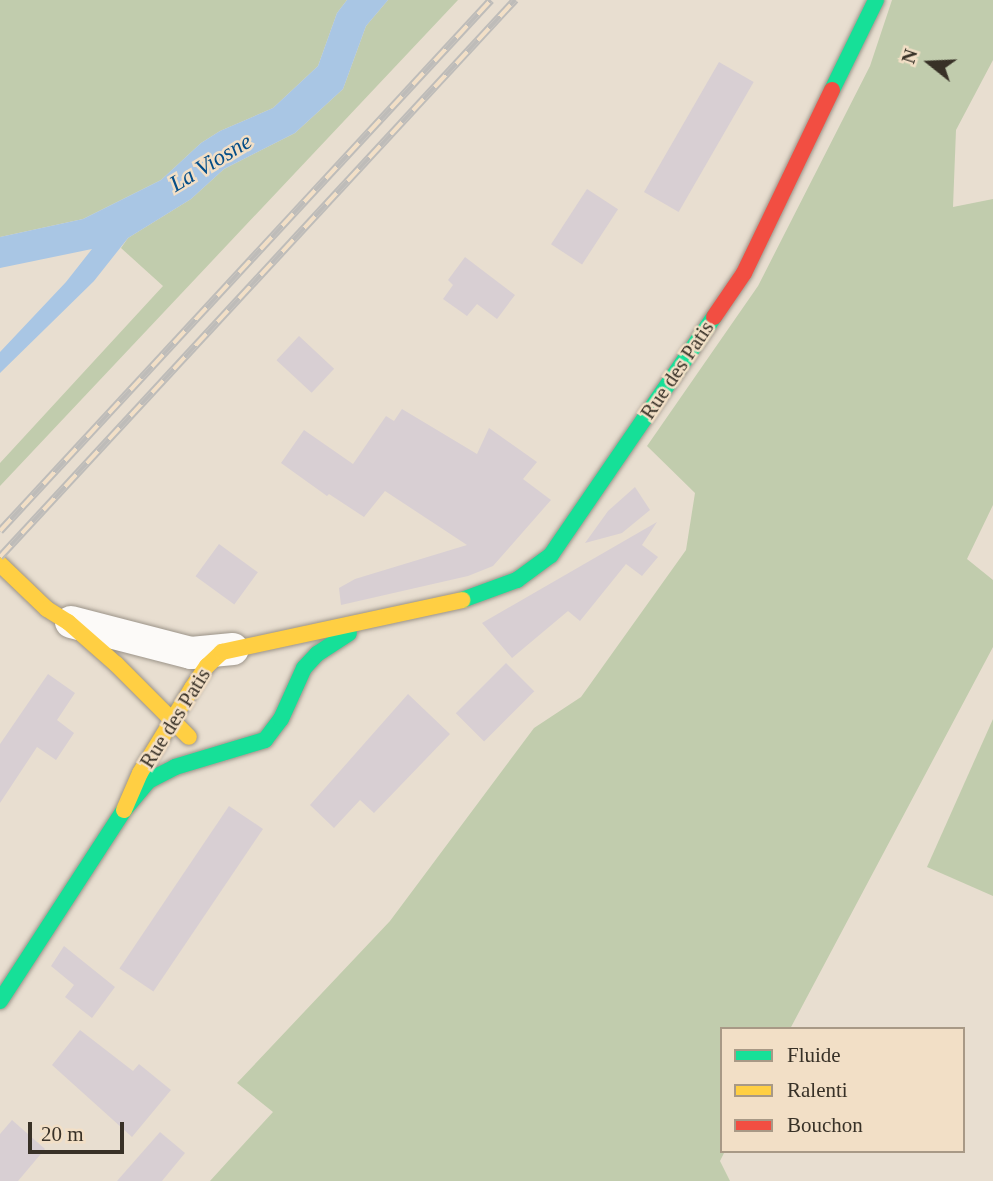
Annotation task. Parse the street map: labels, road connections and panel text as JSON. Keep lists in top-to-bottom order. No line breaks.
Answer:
{"streets":{"main road":["Rue des Patis"]},"water":["La Viosne"],"legend":["Fluide","Ralenti","Bouchon"],"scale_bar":"20 m","north":"left"}
